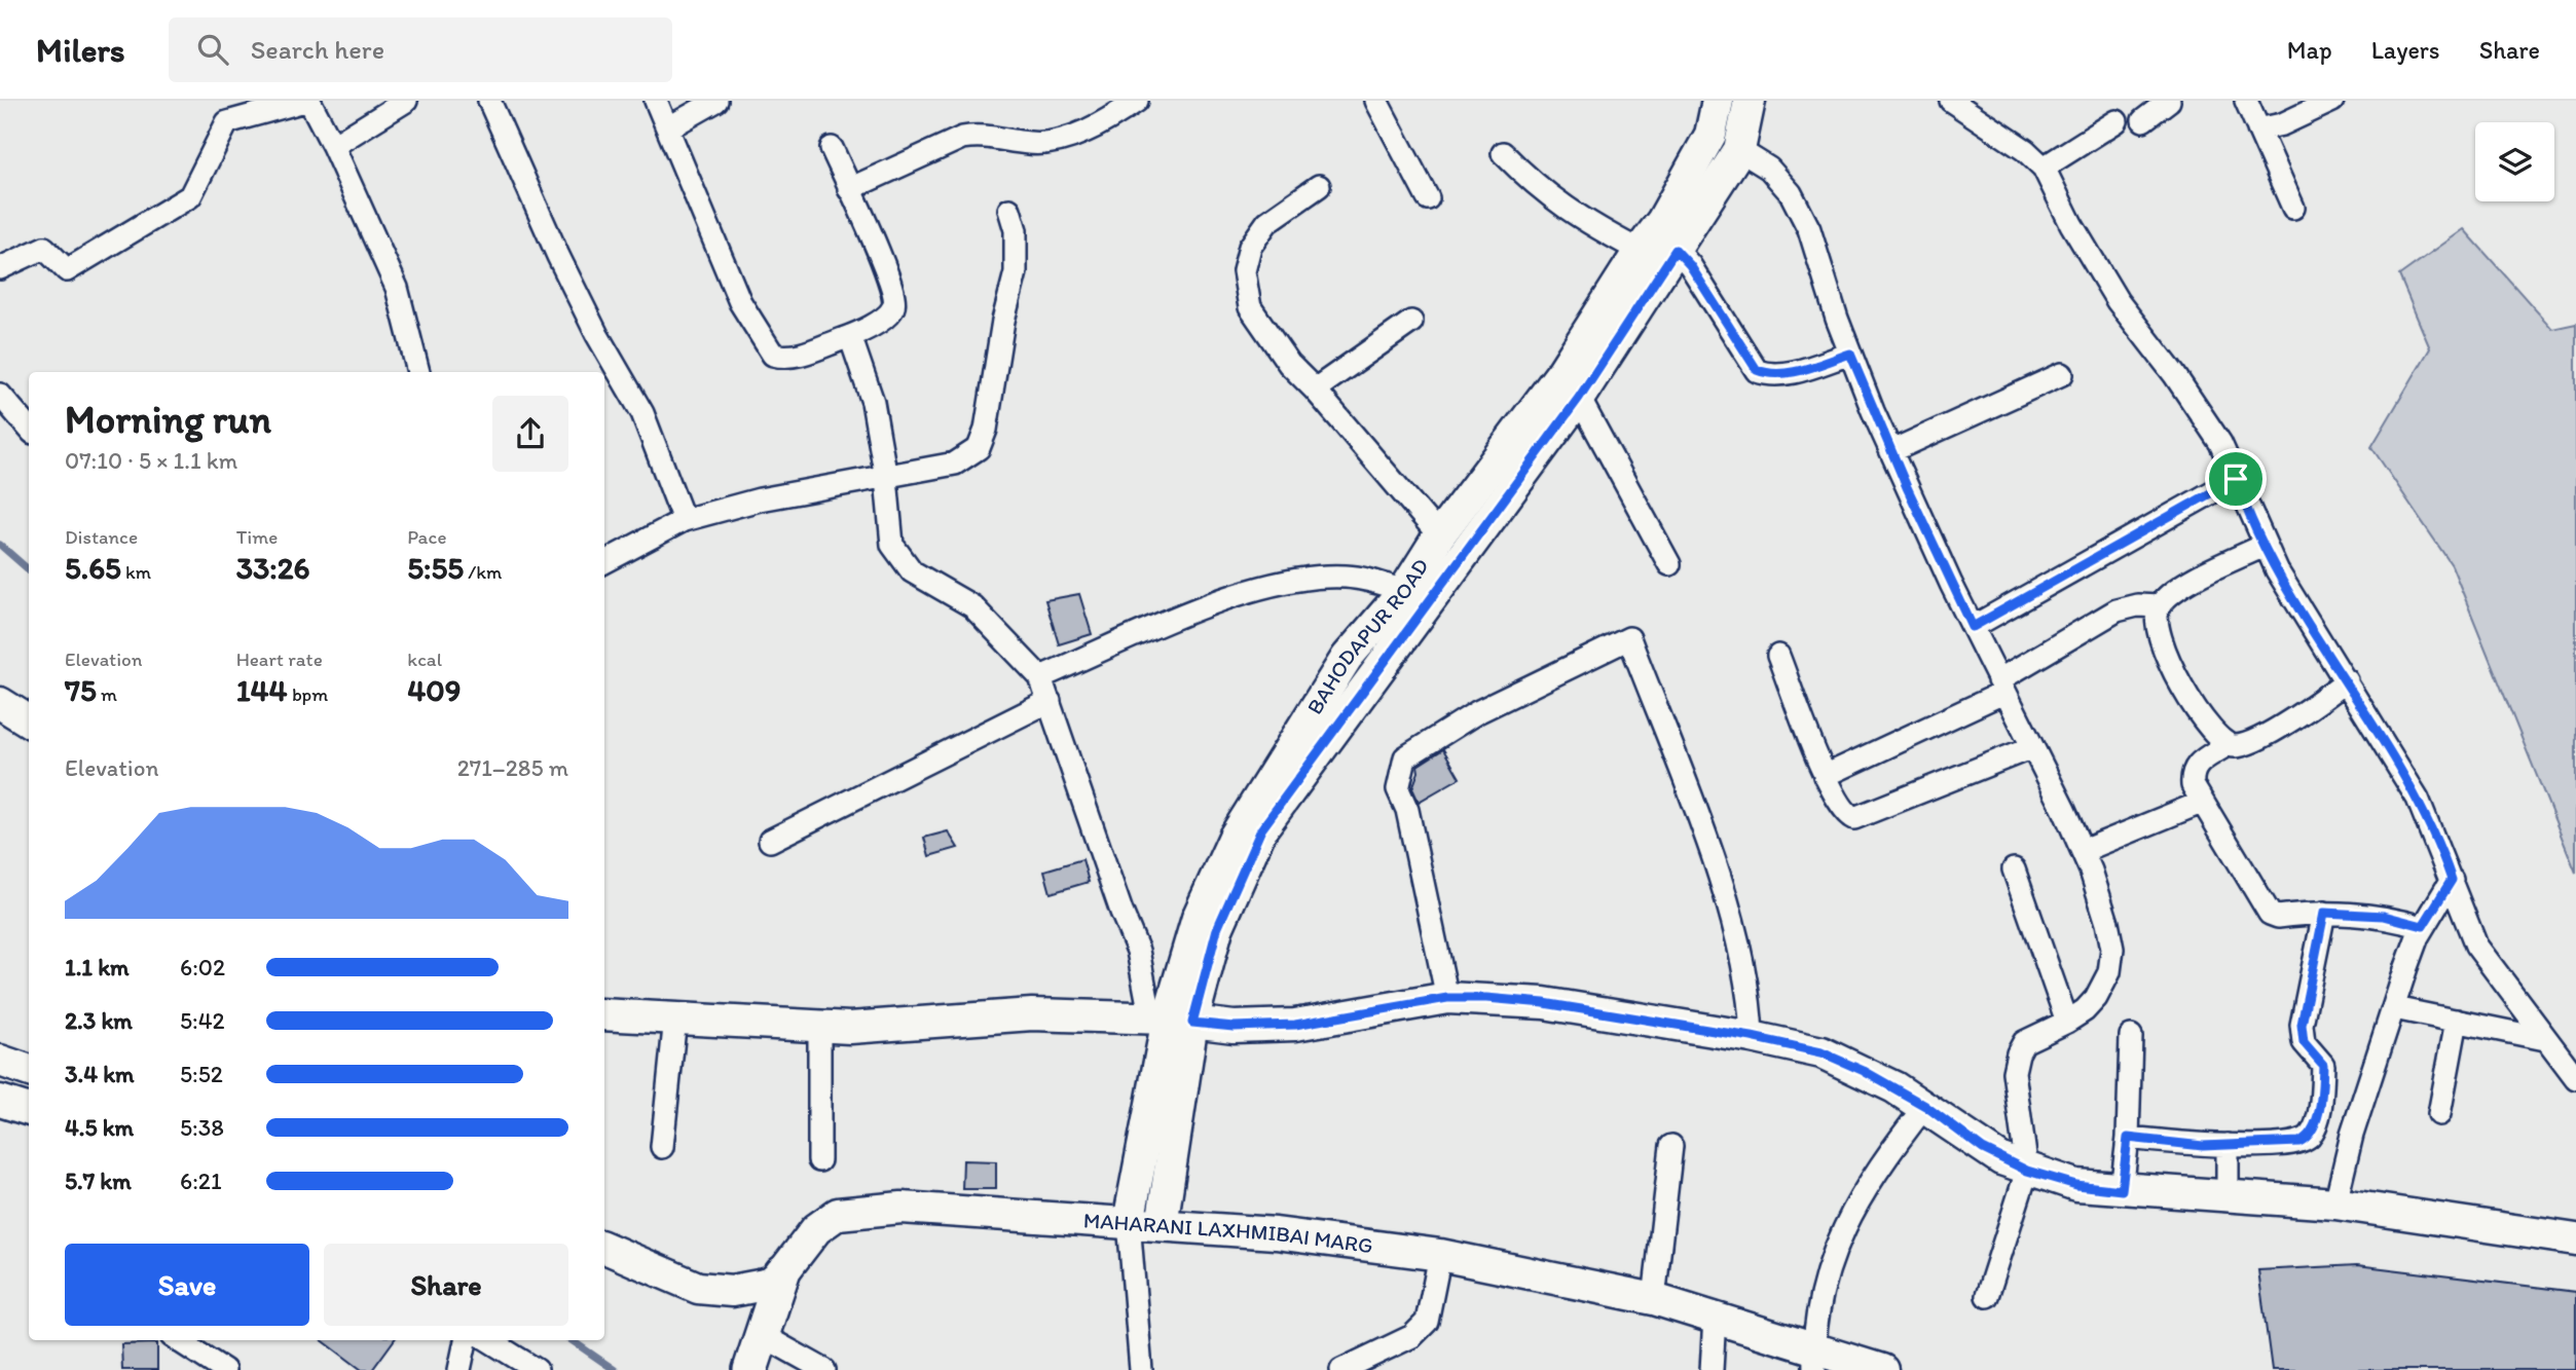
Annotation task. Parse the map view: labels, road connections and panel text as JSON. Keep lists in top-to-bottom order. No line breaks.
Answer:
{"streets":{"main road":["BAHODAPUR ROAD","MAHARANI LAXHMIBAI MARG"]},"crossings":[["BAHODAPUR ROAD","MAHARANI LAXHMIBAI MARG"]],"page":{"header":"Milers","search":"Search here","nav":["Map","Layers","Share"],"heading":["Morning run","07:10 · 5 × 1.1 km"],"stats":[["Distance","5.65 km"],["Time","33:26"],["Pace","5:55 /km"],["Elevation","75 m"],["Heart rate","144 bpm"],["kcal","409"]],"chart":["Elevation","271–285 m"],"list":[{"name":"1.1 km","note":"6:02"},{"name":"2.3 km","note":"5:42"},{"name":"3.4 km","note":"5:52"},{"name":"4.5 km","note":"5:38"},{"name":"5.7 km","note":"6:21"}],"buttons":["Save","Share"]}}
